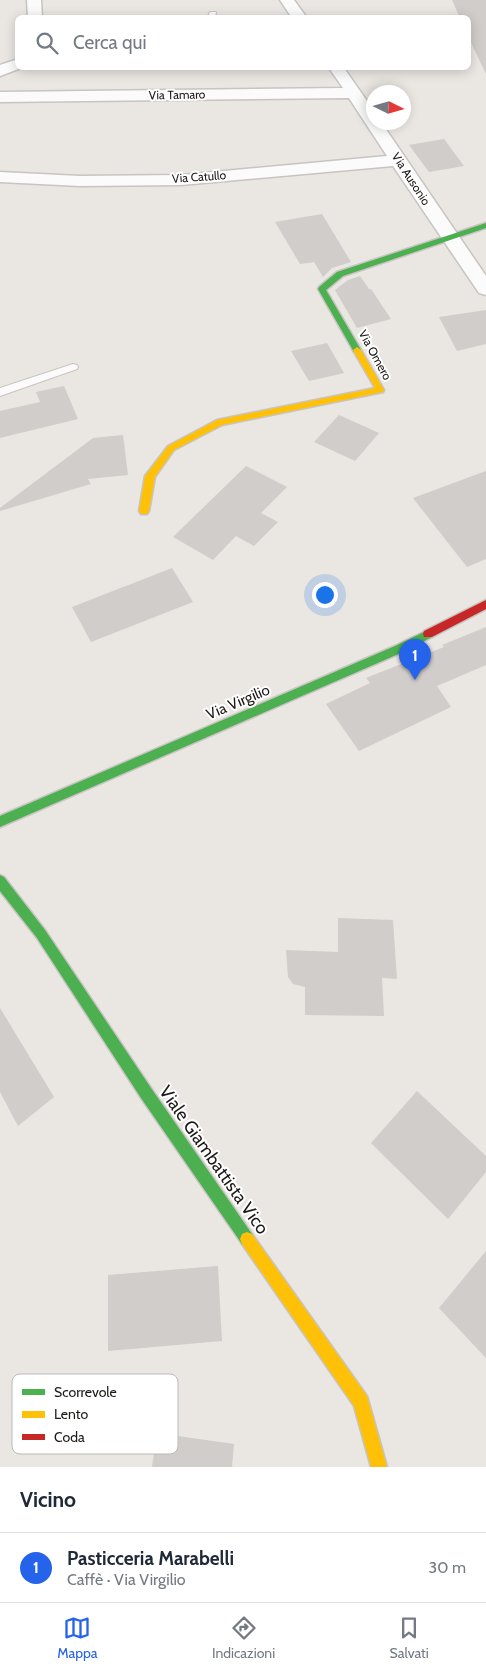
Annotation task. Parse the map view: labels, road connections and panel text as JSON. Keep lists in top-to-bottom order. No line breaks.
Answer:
{"streets":{"street":["Via Tamaro","Via Catullo","Via Ausonio","Via Omero","Via Virgilio","Viale Giambattista Vico"]},"crossings":[["Via Tamaro","Via Ausonio"],["Via Catullo","Via Ausonio"],["Via Ausonio","Via Omero"]],"legend":["Scorrevole","Lento","Coda"],"north":"right","page":{"search":"Cerca qui","pins":"1","heading":"Vicino","list":[{"mark":"1","name":"Pasticceria Marabelli","note":"Caffè · Via Virgilio","value":"30 m"}],"nav":["Mappa","Indicazioni","Salvati"]}}
